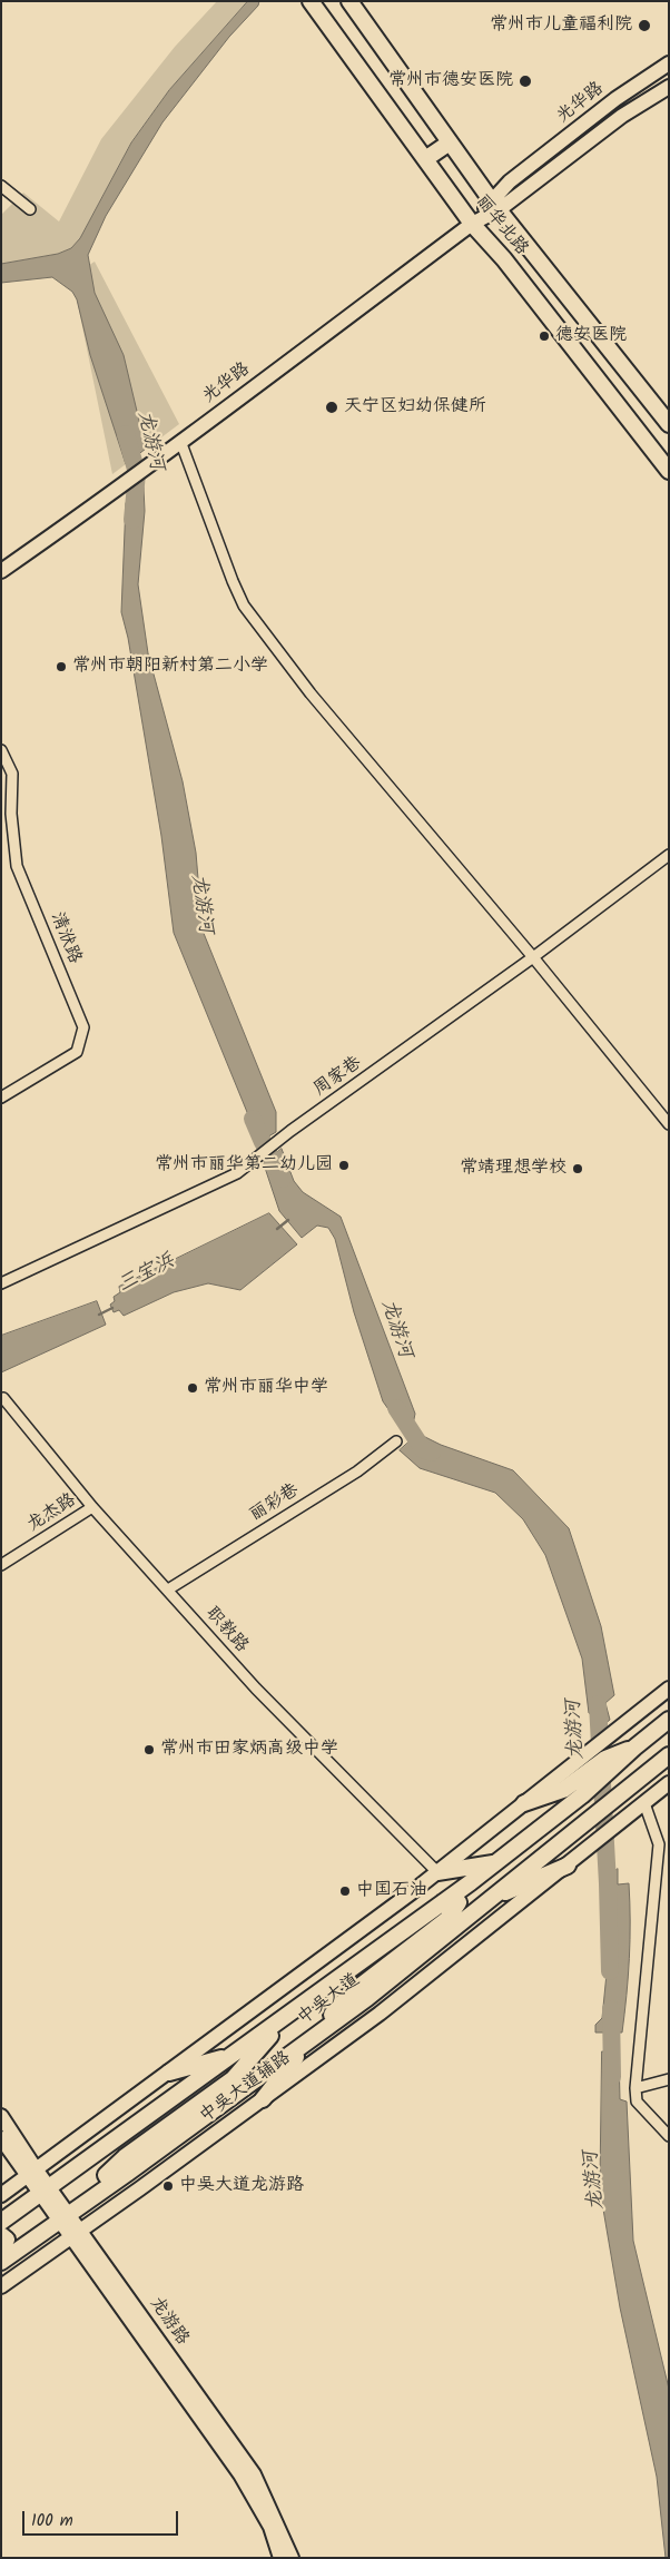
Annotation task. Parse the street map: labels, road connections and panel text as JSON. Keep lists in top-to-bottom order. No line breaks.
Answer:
{"streets":{"main road":["光华路","丽华北路","中吴大道","中吴大道辅路","龙游路"],"street":["清洑路","周家巷","丽彩巷","龙杰路","职教路"]},"crossings":[["光华路","丽华北路"],["丽彩巷","职教路"],["龙杰路","职教路"],["中吴大道","龙游路"],["中吴大道辅路","龙游路"]],"water":["龙游河","三宝浜"],"places":["常州市儿童福利院","常州市德安医院","德安医院","天宁区妇幼保健所","常州市朝阳新村第二小学","常州市丽华第二幼儿园","常靖理想学校","常州市丽华中学","常州市田家炳高级中学","中国石油","中吴大道龙游路"],"scale_bar":"100 m"}
